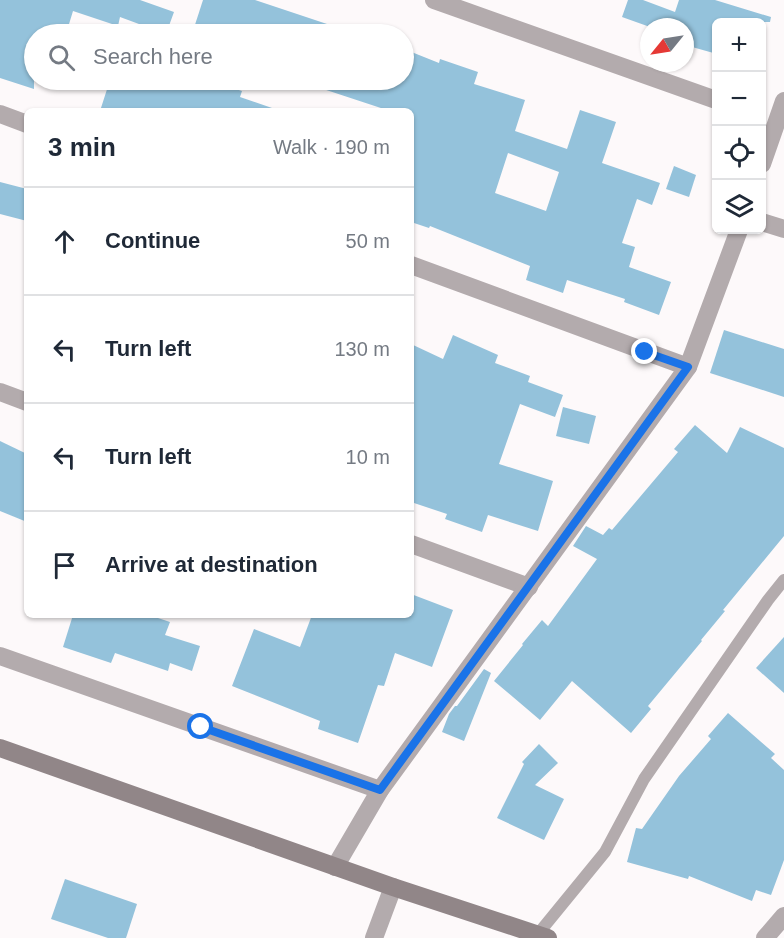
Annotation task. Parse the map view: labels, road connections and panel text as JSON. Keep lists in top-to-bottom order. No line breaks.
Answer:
{"north":"bottom left","page":{"map_buttons":["+","−"],"search":"Search here","heading":["3 min","Walk · 190 m"],"list":[["Continue","50 m"],["Turn left","130 m"],["Turn left","10 m"],"Arrive at destination"]}}
